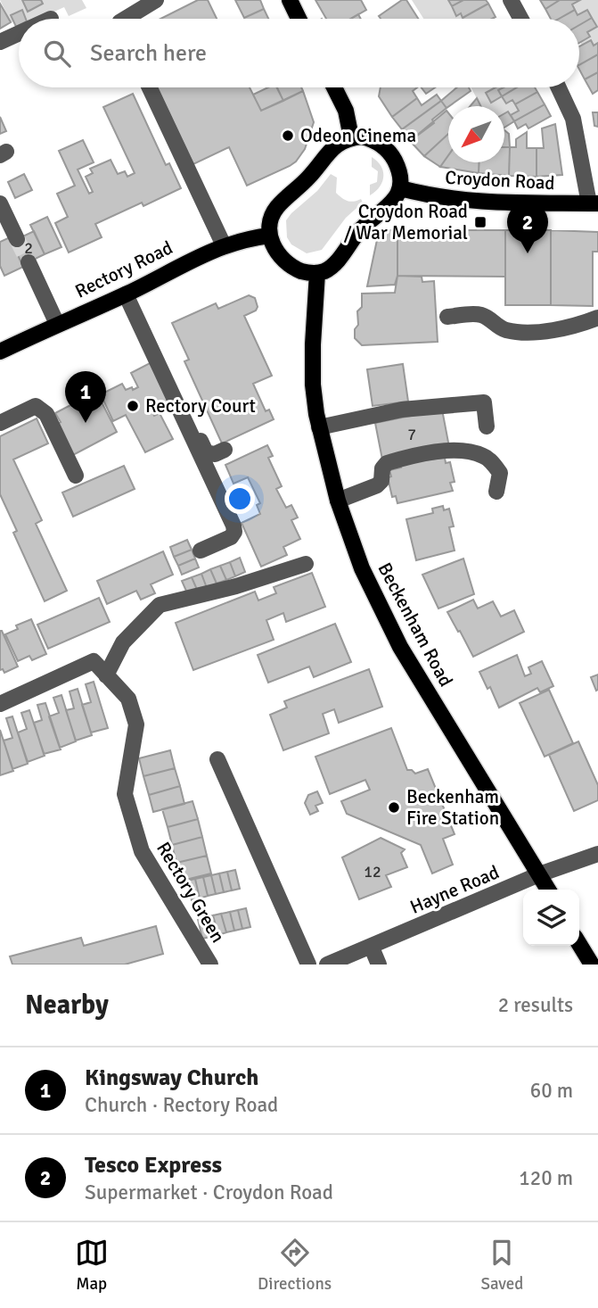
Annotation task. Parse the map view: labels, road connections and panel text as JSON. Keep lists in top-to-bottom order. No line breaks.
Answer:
{"streets":{"main road":["Croydon Road","Rectory Road","Beckenham Road"],"street":["Hayne Road","Rectory Green"]},"crossings":[["Beckenham Road","Hayne Road"]],"places":{"other":["Odeon Cinema","Rectory Court","Beckenham Fire Station"],"transit":["Croydon Road / War Memorial"]},"house_numbers":["2","7","12"],"north":"bottom left","page":{"search":"Search here","pins":["2","1"],"heading":["Nearby","2 results"],"list":[{"mark":"1","name":"Kingsway Church","note":"Church · Rectory Road","value":"60 m"},{"mark":"2","name":"Tesco Express","note":"Supermarket · Croydon Road","value":"120 m"}],"nav":["Map","Directions","Saved"]}}
